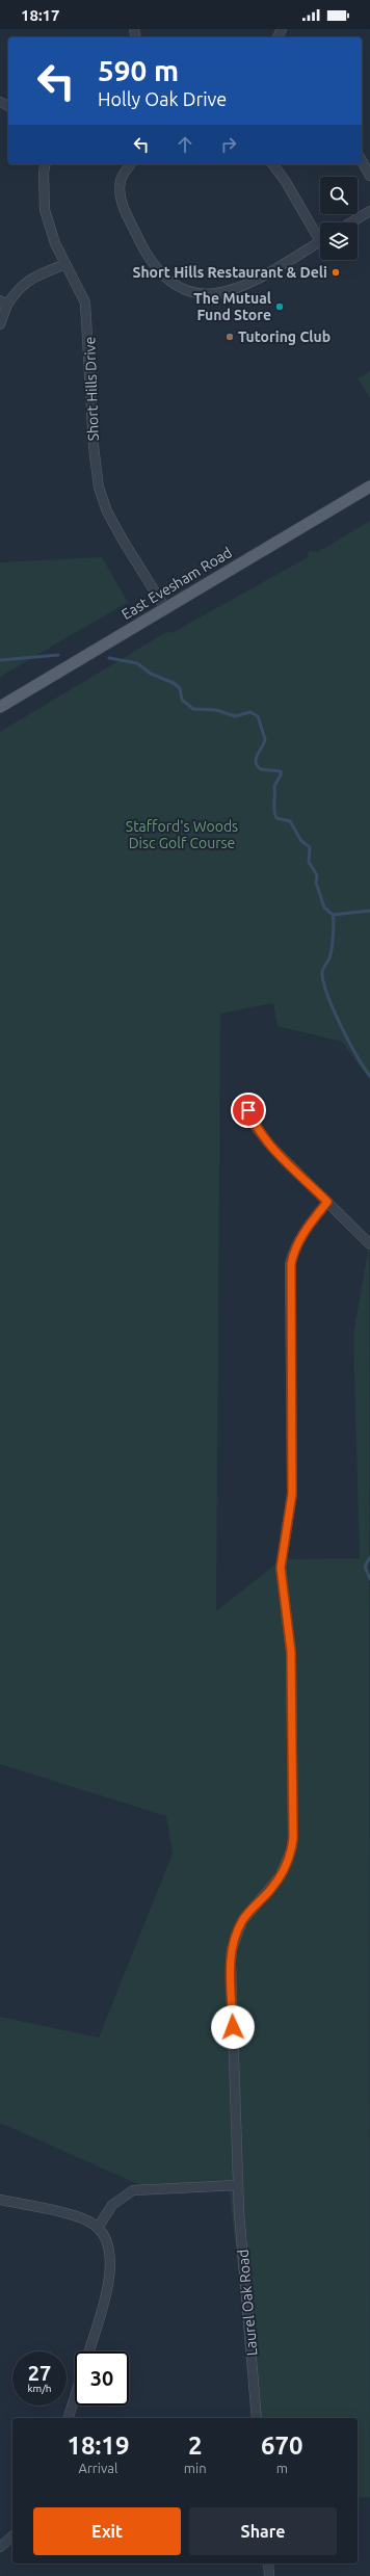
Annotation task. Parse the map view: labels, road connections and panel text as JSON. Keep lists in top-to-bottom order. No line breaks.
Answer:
{"streets":{"main road":["East Evesham Road"],"street":["Short Hills Drive","Laurel Oak Road"]},"crossings":[["Short Hills Drive","East Evesham Road"]],"parks":["Stafford's Woods Disc Golf Course"],"places":["Short Hills Restaurant & Deli","The Mutual Fund Store","Tutoring Club"],"page":{"status":"18:17","turn":["590 m","Holly Oak Drive"],"speed":"27 km/h","limit":"30","eta":["18:19","Arrival","2","min","670","m"],"buttons":["Exit","Share"]}}
